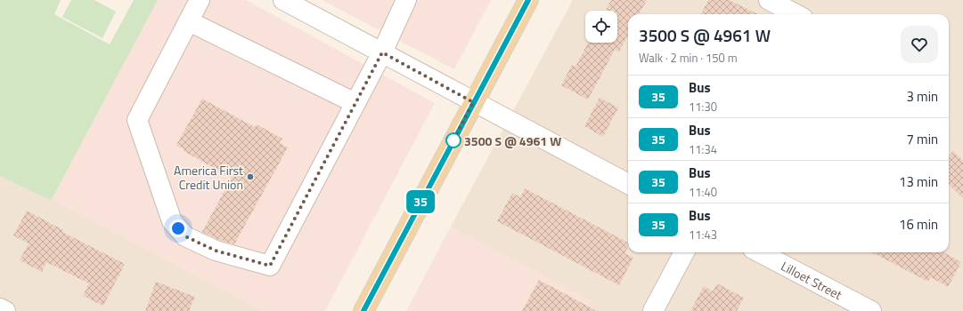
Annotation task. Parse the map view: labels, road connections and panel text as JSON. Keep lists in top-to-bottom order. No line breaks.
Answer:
{"streets":{"street":["Lilloet Street"]},"places":["3500 S @ 4961 W","America First Credit Union"],"lines":["bus line 35"],"page":{"on_map":"35","heading":["3500 S @ 4961 W","Walk · 2 min · 150 m"],"list":[{"mark":"35","name":"Bus","note":"11:30","value":"3 min"},{"mark":"35","name":"Bus","note":"11:34","value":"7 min"},{"mark":"35","name":"Bus","note":"11:40","value":"13 min"},{"mark":"35","name":"Bus","note":"11:43","value":"16 min"}]}}
